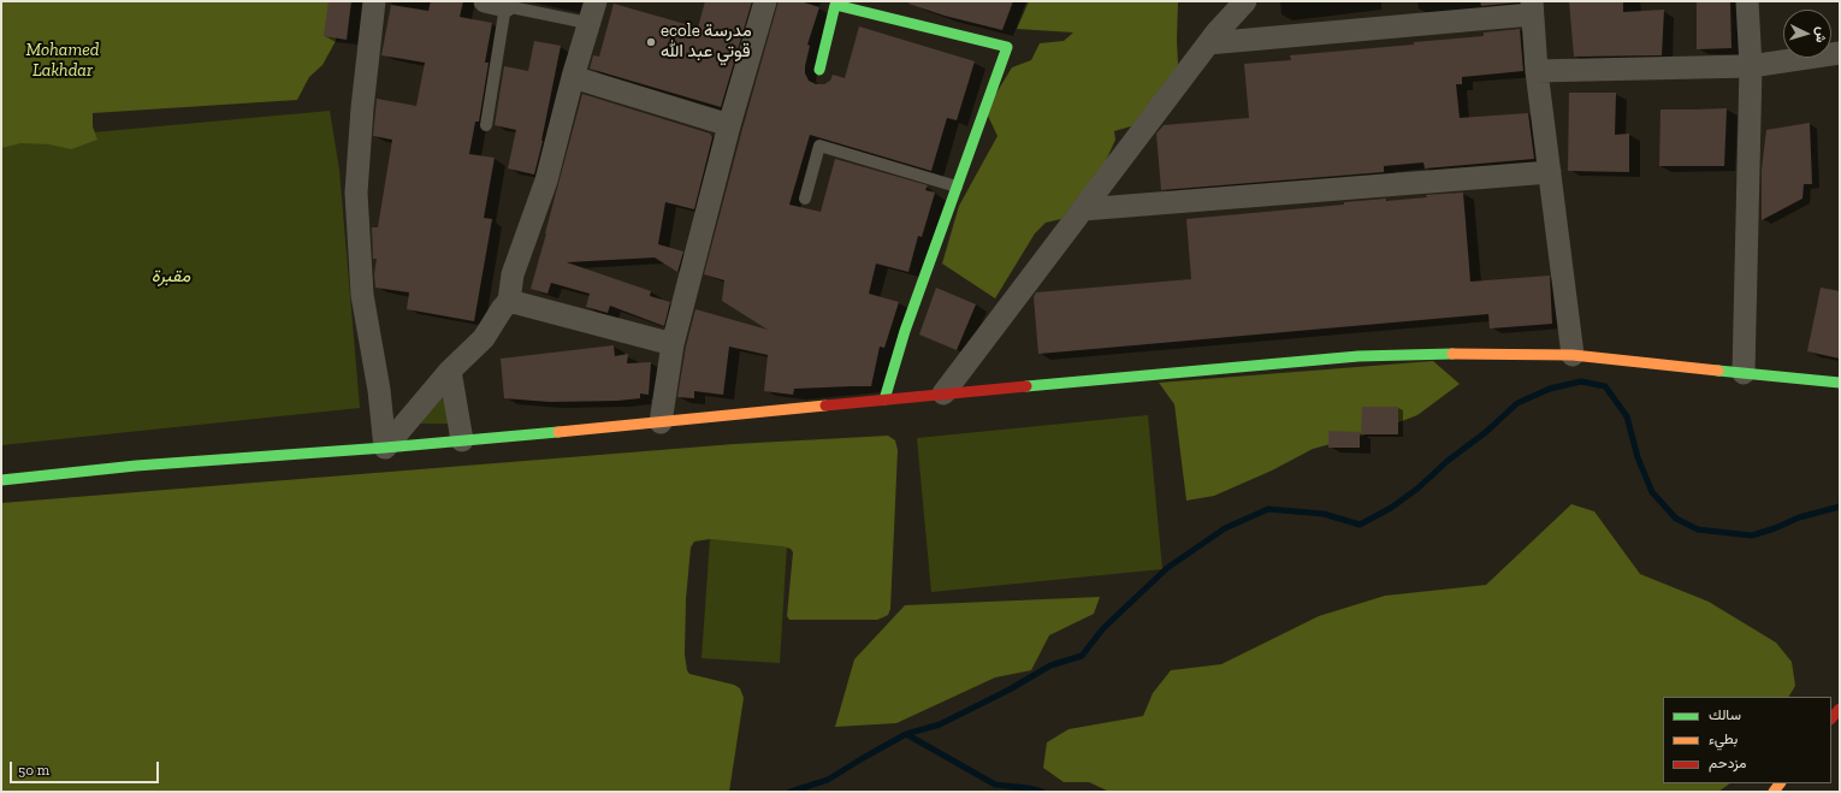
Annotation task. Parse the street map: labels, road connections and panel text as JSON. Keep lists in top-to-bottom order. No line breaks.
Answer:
{"parks":["Mohamed Lakhdar","مقبرة"],"places":["ecole مدرسة قوتي عبد الله"],"legend":["سالك","بطيء","مزدحم"],"scale_bar":"50 m","north":"right"}
